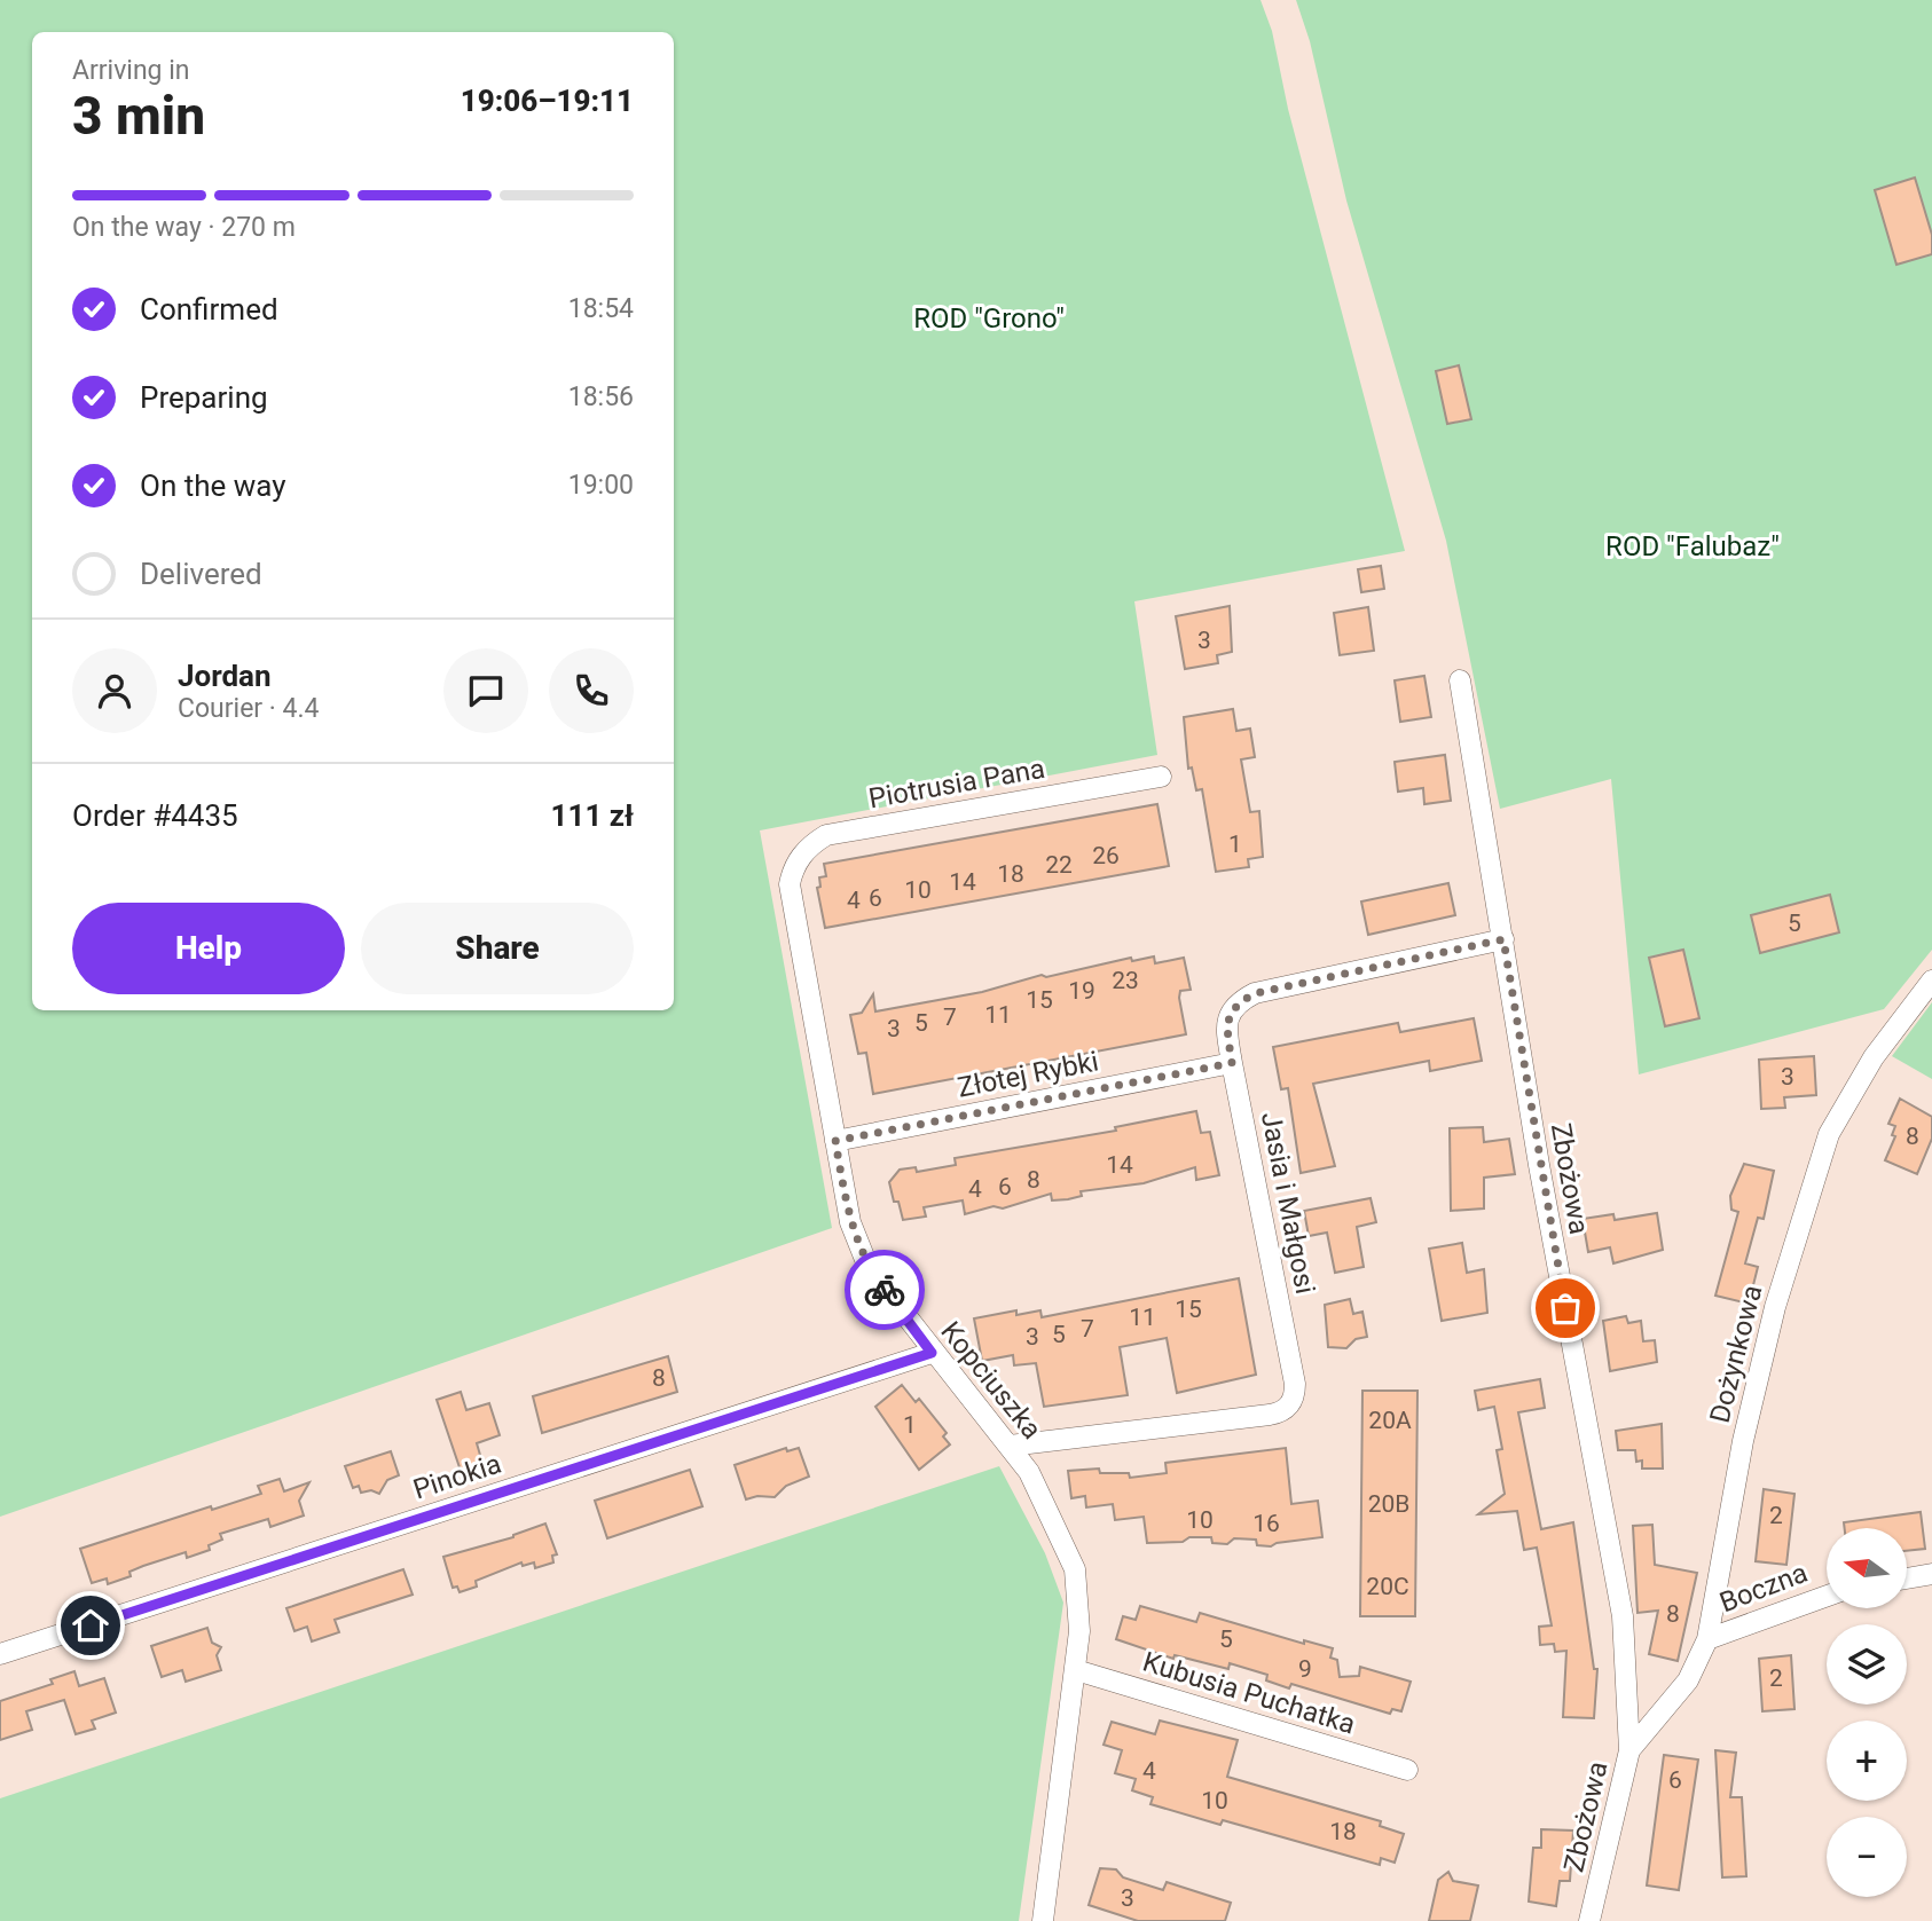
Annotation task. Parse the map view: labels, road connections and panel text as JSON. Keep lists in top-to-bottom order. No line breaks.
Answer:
{"streets":{"street":["Piotrusia Pana","Złotej Rybki","Zbożowa","Jasia i Małgosi","Dożynkowa","Kopciuszka","Pinokia","Boczna","Kubusia Puchatka"]},"crossings":[["Piotrusia Pana","Kopciuszka"],["Złotej Rybki","Jasia i Małgosi"],["Złotej Rybki","Kopciuszka"],["Zbożowa","Jasia i Małgosi"],["Zbożowa","Dożynkowa"],["Jasia i Małgosi","Kopciuszka"],["Dożynkowa","Boczna"],["Kopciuszka","Pinokia"],["Kopciuszka","Kubusia Puchatka"]],"parks":["ROD \"Grono\"","ROD \"Falubaz\""],"house_numbers":["3","1","26","22","18","14","10","6","4","5","23","19","15","11","7","5","3","3","8","14","8","6","4","15","11","7","5","3","8","20A","1","20B","2","10","16","20C","8","5","9","2","4","6","10","18","3"],"north":"left","page":{"heading":["3 min","Arriving in","19:06–19:11"],"panel":["Jordan","Courier · 4.4","Order #4435","111 zł"],"bar":"On the way · 270 m","list":[["Confirmed","18:54"],["Preparing","18:56"],["On the way","19:00"],"Delivered"],"buttons":["Help","Share"],"map_buttons":["+","−"]}}
